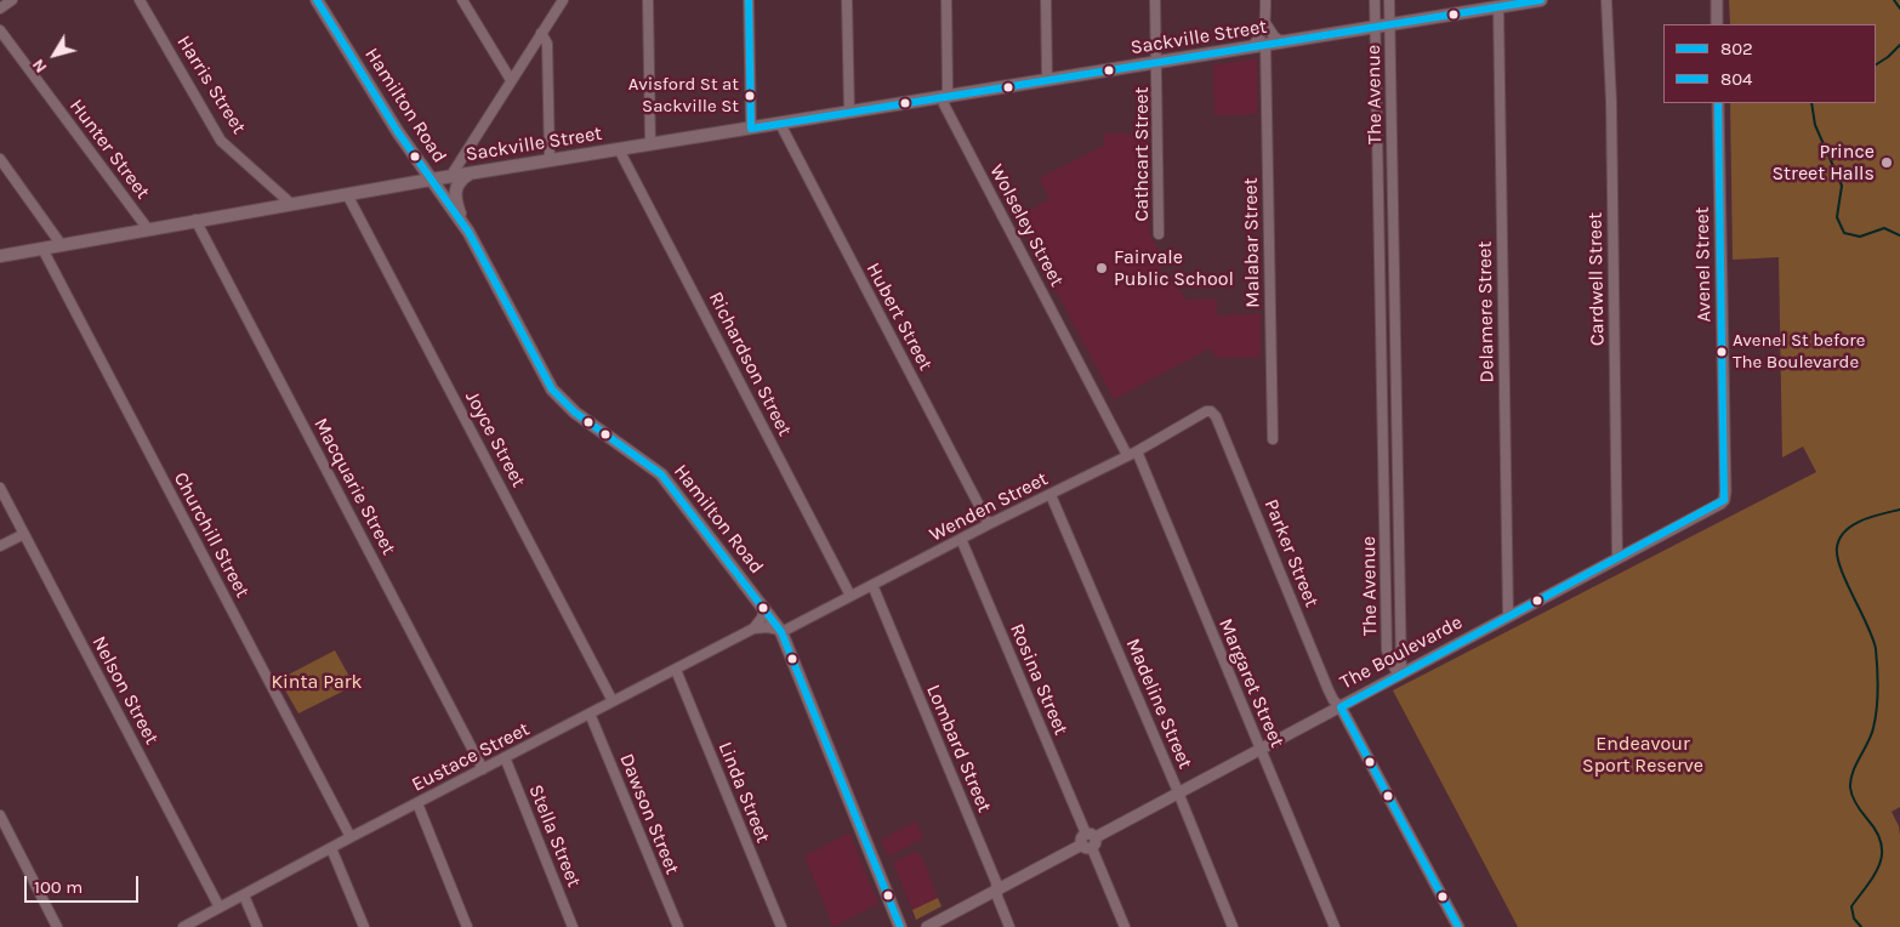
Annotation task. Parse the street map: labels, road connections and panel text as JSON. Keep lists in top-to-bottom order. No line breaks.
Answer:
{"streets":{"main road":["Sackville Street","Hamilton Road"],"street":["Harris Street","The Avenue","Hunter Street","Cathcart Street","Wolseley Street","Malabar Street","Avenel Street","Cardwell Street","Delamere Street","Hubert Street","Richardson Street","Joyce Street","Macquarie Street","Wenden Street","Churchill Street","Parker Street","The Boulevarde","Rosina Street","Margaret Street","Nelson Street","Madeline Street","Lombard Street","Eustace Street","Linda Street","Dawson Street","Stella Street"]},"crossings":[["Sackville Street","Harris Street"],["Sackville Street","The Avenue"],["Sackville Street","Hamilton Road"],["Sackville Street","Hunter Street"],["Sackville Street","Cathcart Street"],["Sackville Street","Wolseley Street"],["Sackville Street","Malabar Street"],["Sackville Street","Delamere Street"],["Sackville Street","Hubert Street"],["Sackville Street","Richardson Street"],["Sackville Street","Joyce Street"],["Sackville Street","Macquarie Street"],["Sackville Street","Churchill Street"],["The Avenue","The Boulevarde"],["Hamilton Road","Wenden Street"],["Wolseley Street","Wenden Street"],["Wolseley Street","Margaret Street"],["Avenel Street","The Boulevarde"],["Cardwell Street","The Boulevarde"],["Delamere Street","The Boulevarde"],["Hubert Street","Wenden Street"],["Richardson Street","Wenden Street"],["Joyce Street","Eustace Street"],["Macquarie Street","Eustace Street"],["Wenden Street","Parker Street"],["Wenden Street","Rosina Street"],["Wenden Street","Margaret Street"],["Wenden Street","Madeline Street"],["Wenden Street","Lombard Street"],["Churchill Street","Eustace Street"],["Parker Street","The Boulevarde"],["The Boulevarde","Rosina Street"],["The Boulevarde","Margaret Street"],["The Boulevarde","Madeline Street"],["The Boulevarde","Lombard Street"],["Nelson Street","Eustace Street"],["Eustace Street","Linda Street"],["Eustace Street","Dawson Street"],["Eustace Street","Stella Street"]],"parks":["Kinta Park","Endeavour Sport Reserve"],"places":["Avisford St at Sackville St","Prince Street Halls","Fairvale Public School","Avenel St before The Boulevarde"],"lines":["transit line 802","transit line 804"],"legend":["802","804"],"scale_bar":"100 m","north":"bottom left"}
